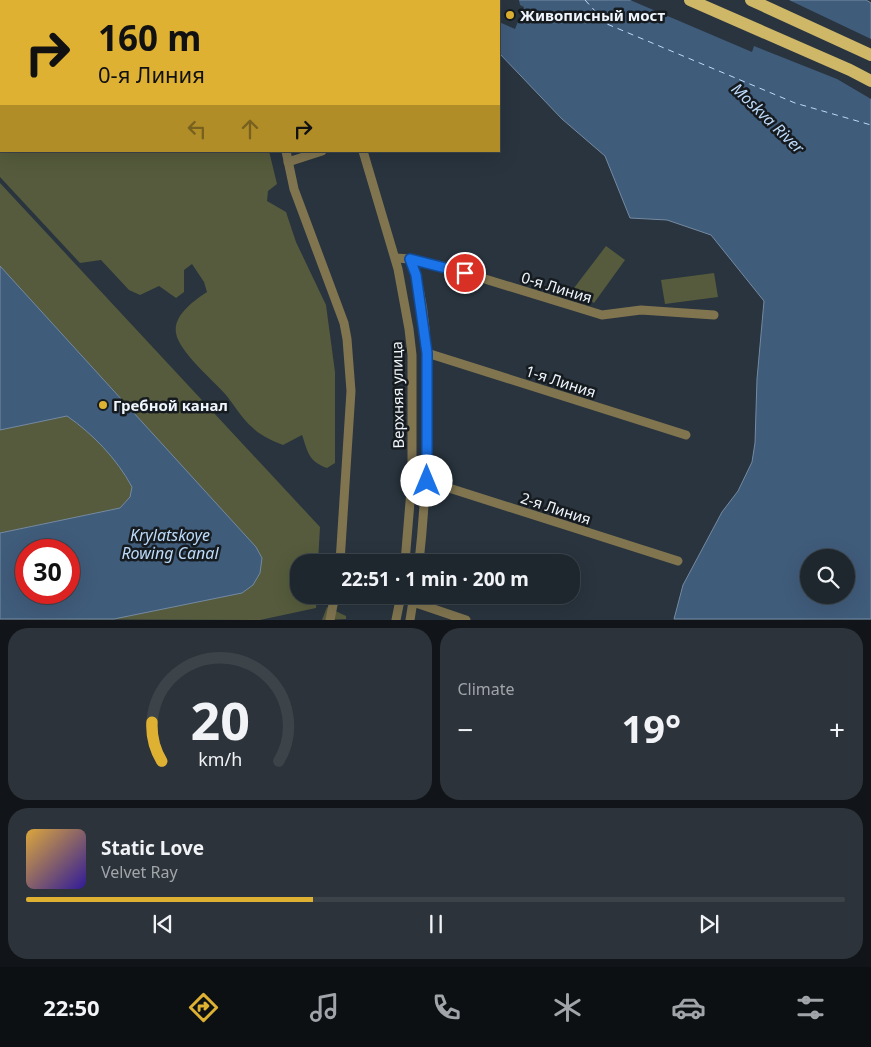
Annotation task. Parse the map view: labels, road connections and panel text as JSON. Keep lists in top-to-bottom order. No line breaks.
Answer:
{"streets":{"street":["0-я Линия","1-я Линия","Верхняя улица","2-я Линия"]},"crossings":[["0-я Линия","Верхняя улица"]],"water":["Moskva River","Krylatskoye Rowing Canal"],"places":["Живописный мост","Гребной канал"],"page":{"turn":["160 m","0-я Линия"],"limit":"30","trip":"22:51 · 1 min · 200 m","tile":"Climate","heat":["−","19°","+"],"song":["Static Love","Velvet Ray"],"tabs":"22:50","gauge":["20","km/h"]}}
